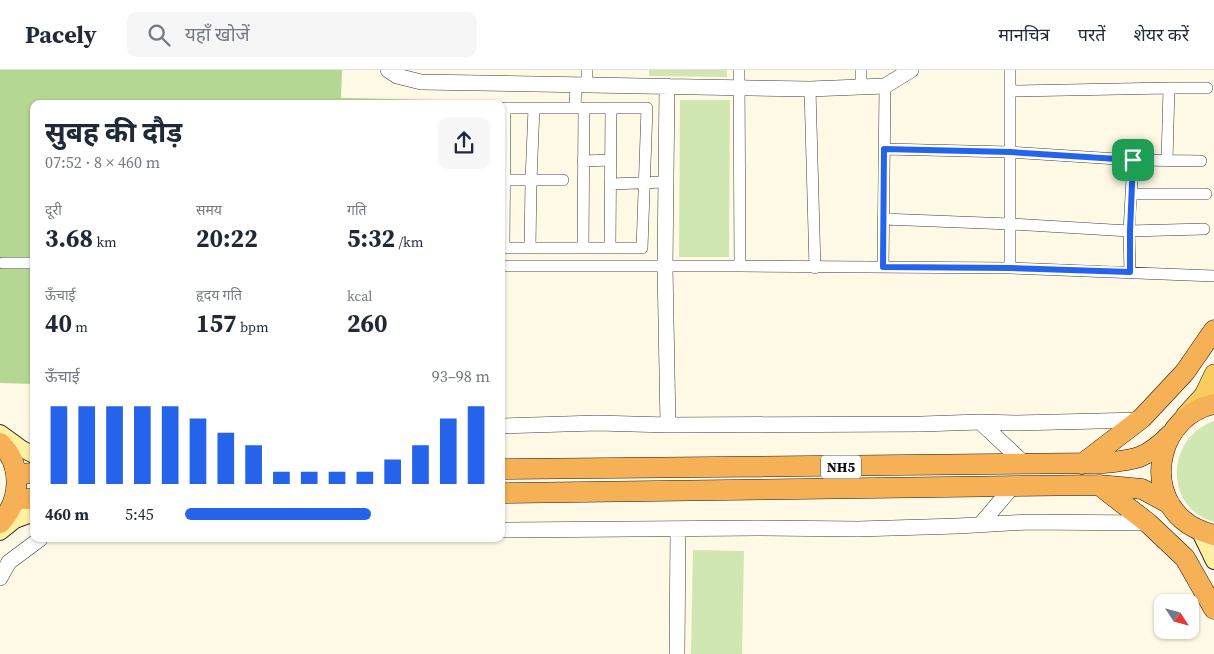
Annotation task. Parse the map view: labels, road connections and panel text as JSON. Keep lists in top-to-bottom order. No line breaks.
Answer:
{"streets":{"highway":["NH5"]},"north":"bottom right","page":{"header":"Pacely","search":"यहाँ खोजें","nav":["मानचित्र","परतें","शेयर करें"],"heading":["सुबह की दौड़","07:52 · 8 × 460 m"],"stats":[["दूरी","3.68 km"],["समय","20:22"],["गति","5:32 /km"],["ऊँचाई","40 m"],["हृदय गति","157 bpm"],["kcal","260"]],"chart":["ऊँचाई","93–98 m"],"list":[{"name":"460 m","note":"5:45"}]}}
